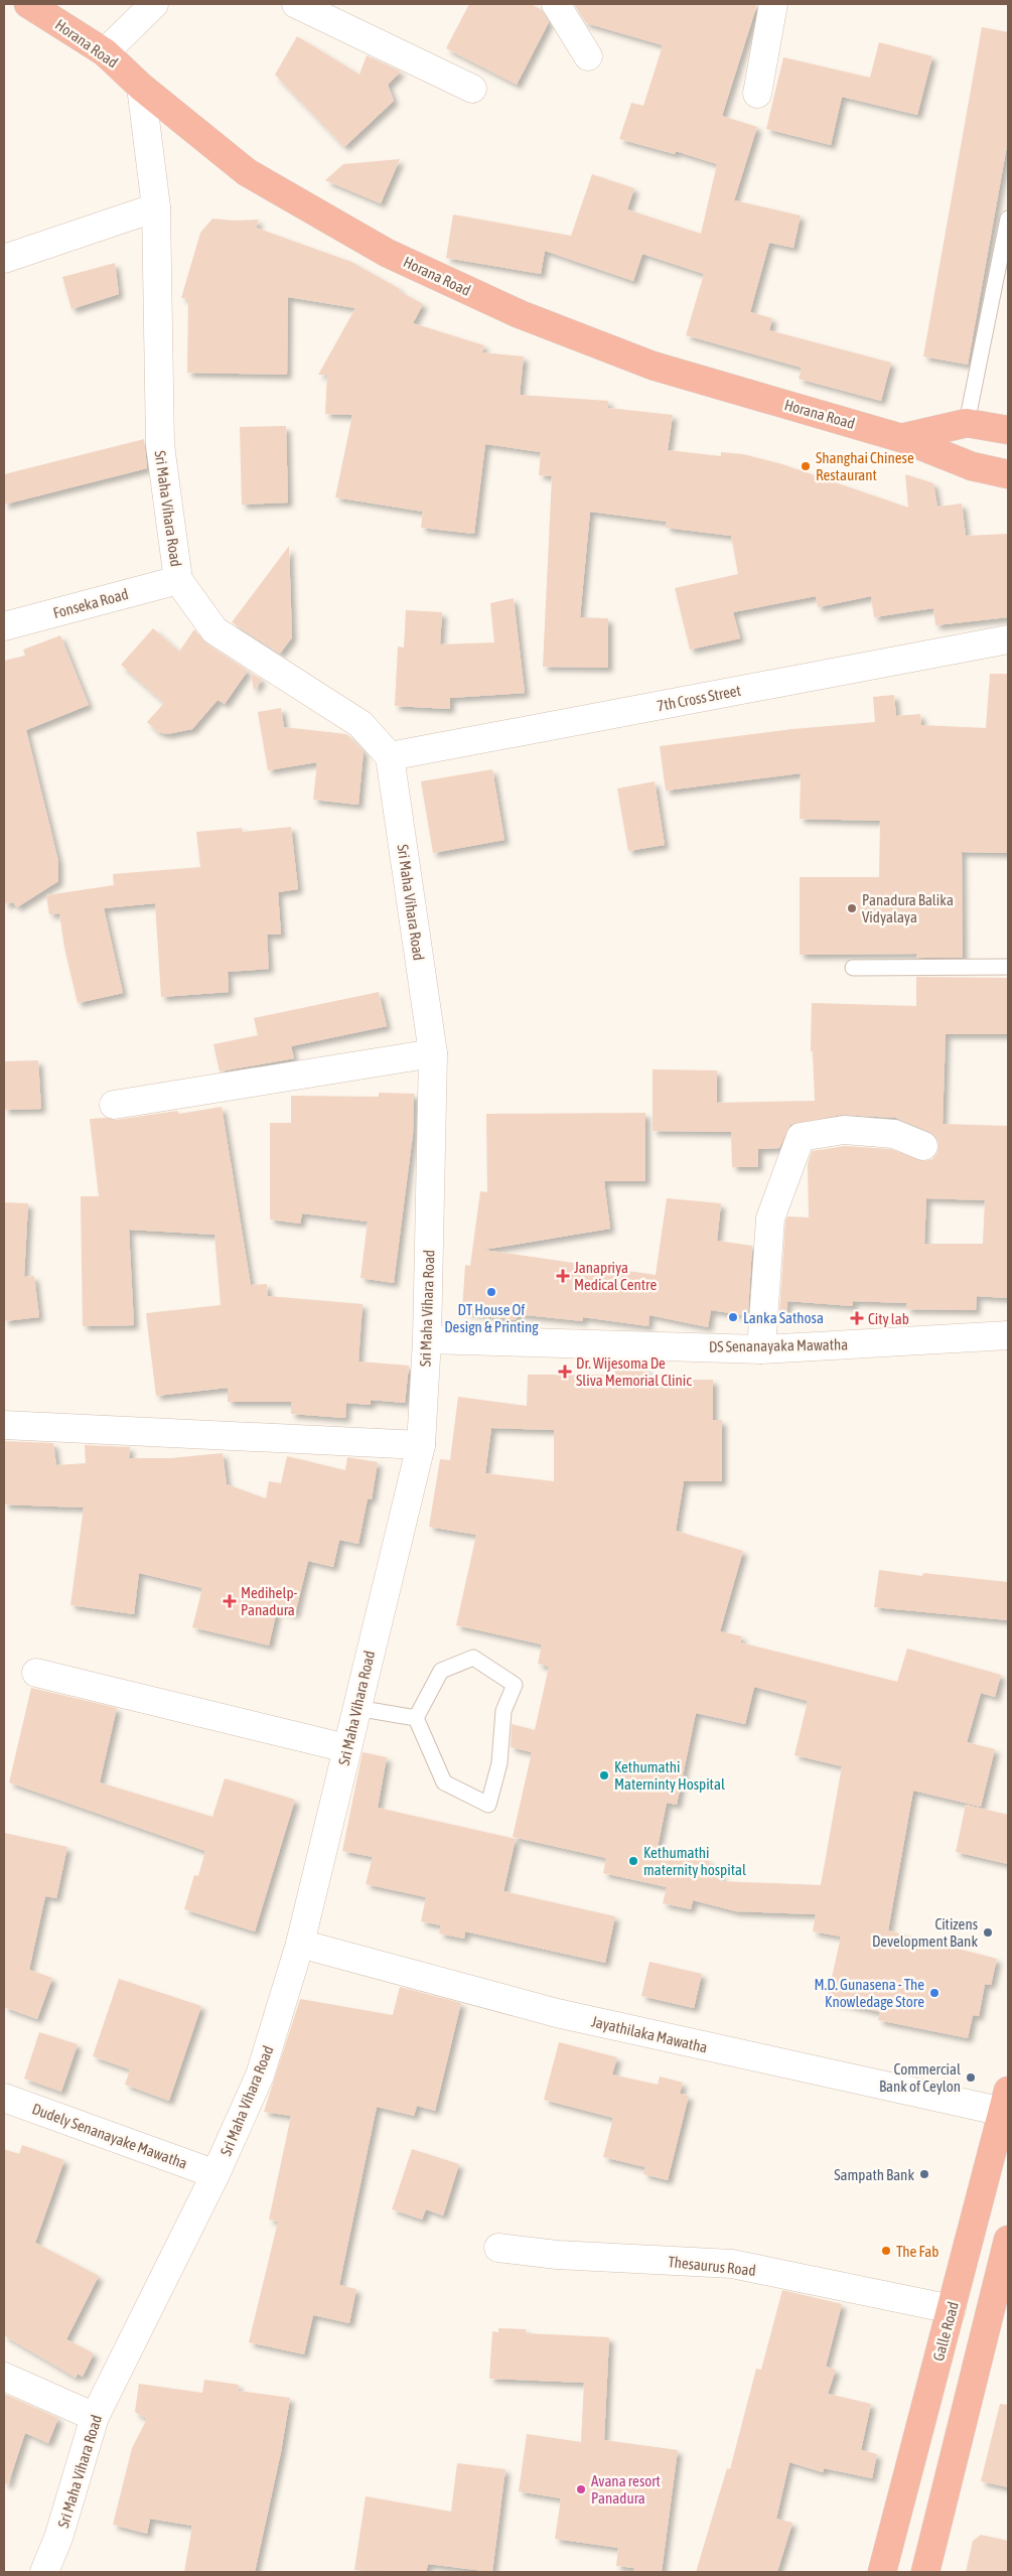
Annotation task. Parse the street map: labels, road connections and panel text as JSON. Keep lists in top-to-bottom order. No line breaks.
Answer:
{"streets":{"highway":["Horana Road","Galle Road"],"street":["Sri Maha Vihara Road","Fonseka Road","7th Cross Street","DS Senanayaka Mawatha","Jayathilaka Mawatha","Dudely Senanayake Mawatha","Thesaurus Road"]},"crossings":[["Horana Road","Sri Maha Vihara Road"],["Sri Maha Vihara Road","Fonseka Road"],["Sri Maha Vihara Road","7th Cross Street"],["Sri Maha Vihara Road","DS Senanayaka Mawatha"],["Sri Maha Vihara Road","Jayathilaka Mawatha"],["Sri Maha Vihara Road","Dudely Senanayake Mawatha"],["Jayathilaka Mawatha","Galle Road"],["Thesaurus Road","Galle Road"]],"places":{"other":["Shanghai Chinese Restaurant","Panadura Balika Vidyalaya","DT House Of Design & Printing","Lanka Sathosa","Kethumathi Materninty Hospital","Kethumathi maternity hospital","Citizens Development Bank","M.D. Gunasena - The Knowledage Store","Commercial Bank of Ceylon","Sampath Bank","The Fab","Avana resort Panadura"],"health":["Janapriya Medical Centre","City lab","Dr. Wijesoma De Sliva Memorial Clinic","Medihelp- Panadura"]}}
